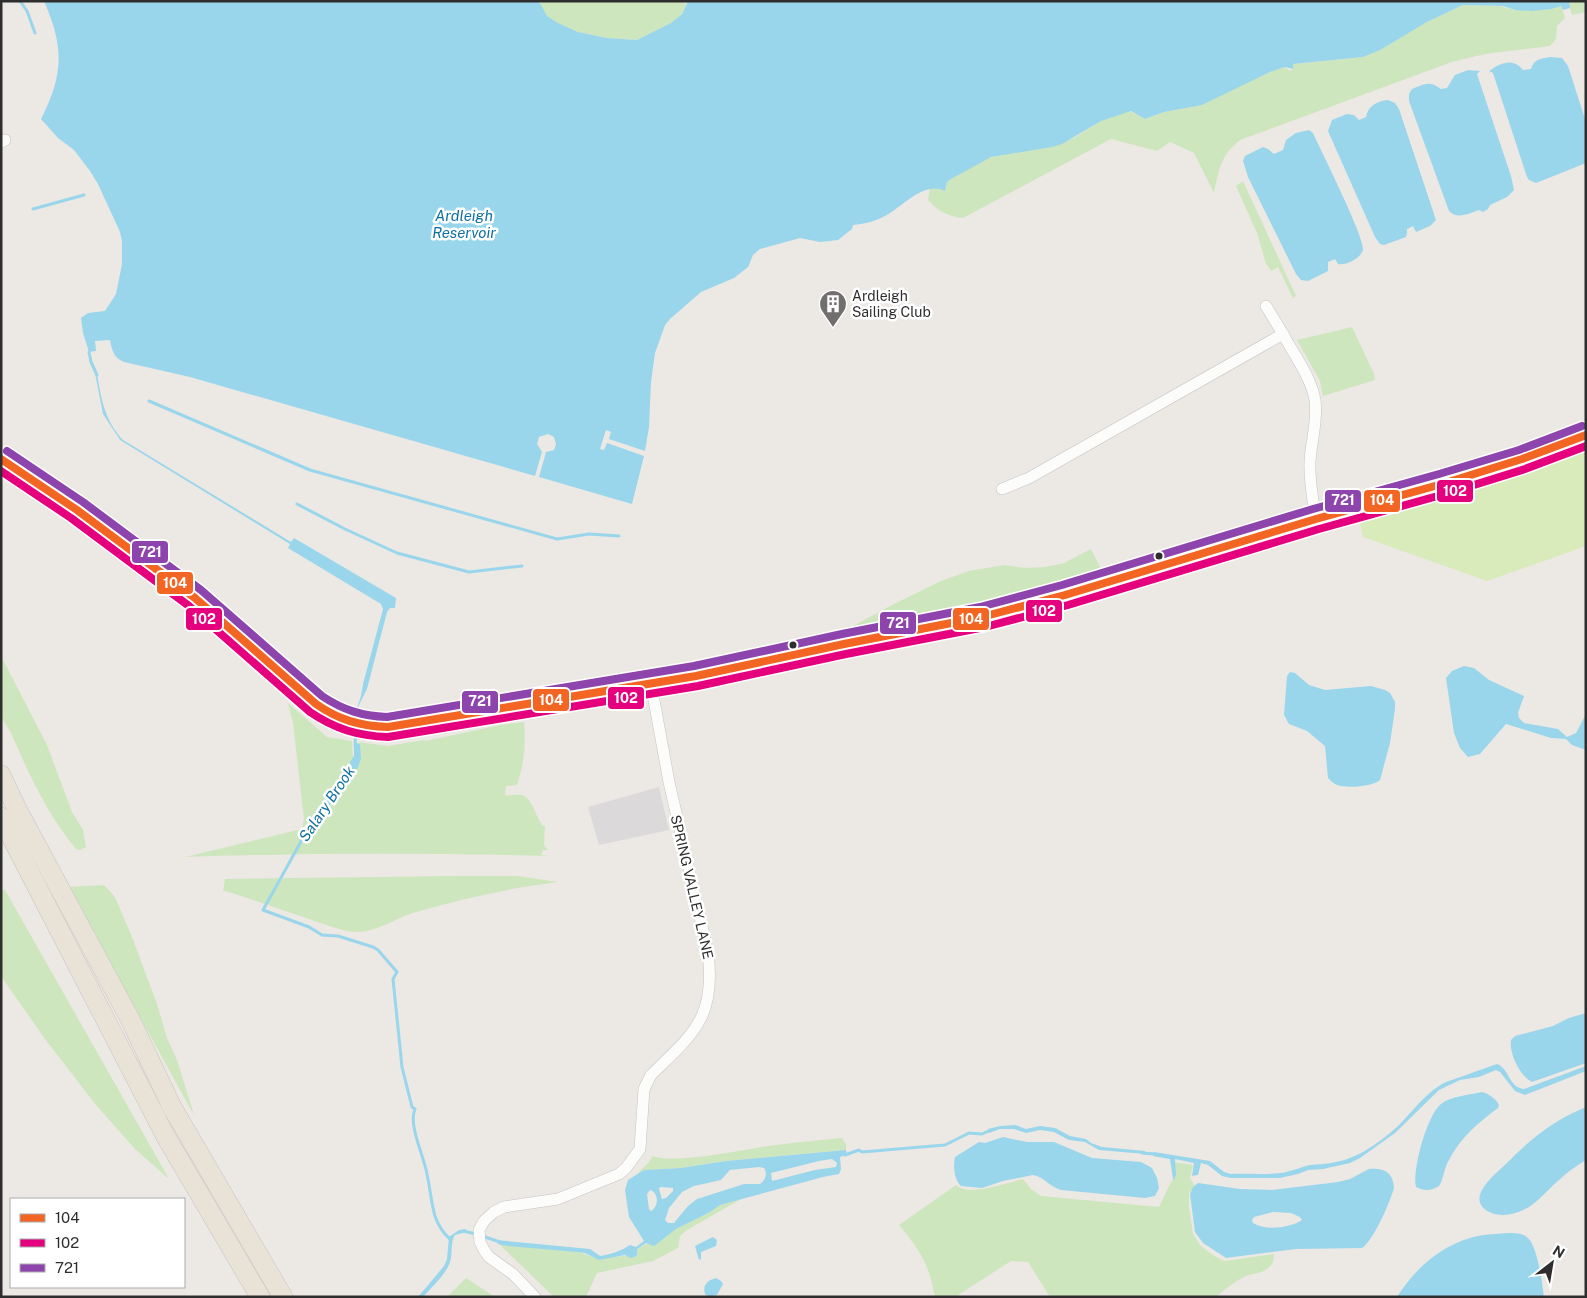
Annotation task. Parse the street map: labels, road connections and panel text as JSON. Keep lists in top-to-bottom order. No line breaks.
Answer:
{"streets":{"street":["SPRING VALLEY LANE"]},"water":["Ardleigh Reservoir","Salary Brook"],"places":{"building":["Ardleigh Sailing Club"]},"lines":["transit line 721","transit line 104","transit line 102"],"legend":["104","102","721"],"north":"top right"}
